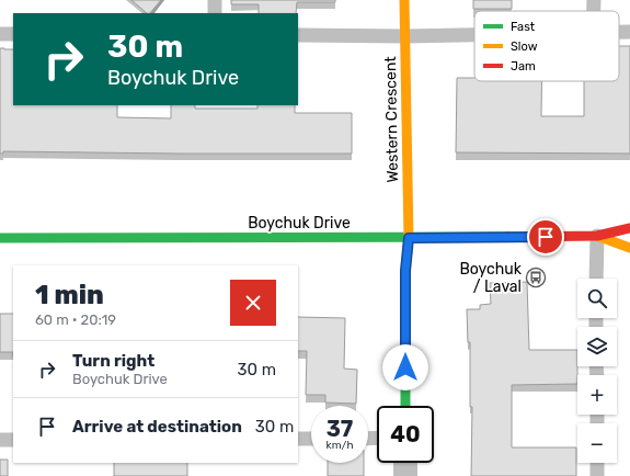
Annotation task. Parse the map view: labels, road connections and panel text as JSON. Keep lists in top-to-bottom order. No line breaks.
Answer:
{"streets":{"street":["Western Crescent","Boychuk Drive"]},"crossings":[["Western Crescent","Boychuk Drive"]],"places":{"bus stop":["Boychuk / Laval"]},"legend":["Fast","Slow","Jam"],"page":{"turn":["30 m","Boychuk Drive"],"heading":["1 min","60 m · 20:19"],"map_buttons":["+","−"],"list":[{"name":"Turn right","note":"Boychuk Drive","value":"30 m"},{"name":"Arrive at destination","value":"30 m"}],"speed":"37 km/h","limit":"40"}}
